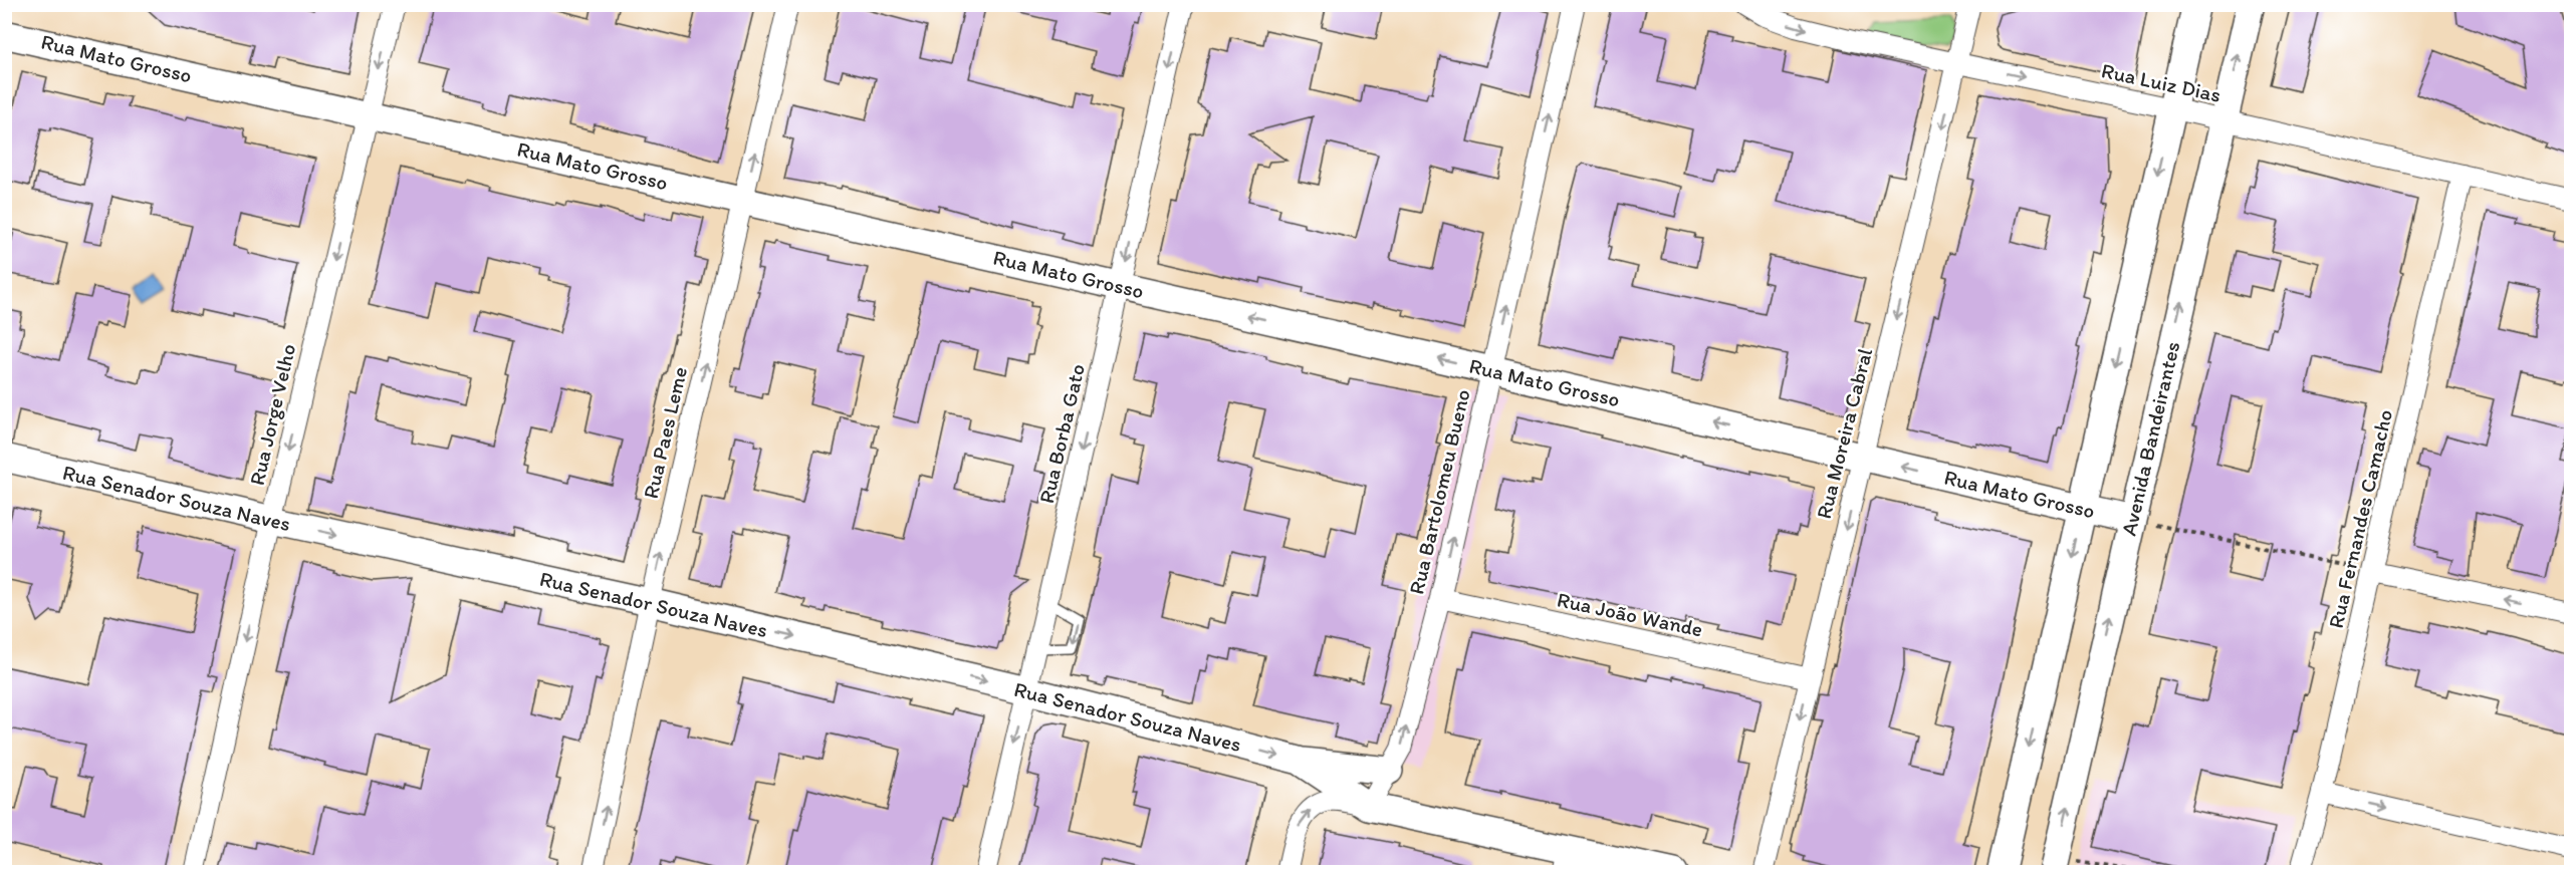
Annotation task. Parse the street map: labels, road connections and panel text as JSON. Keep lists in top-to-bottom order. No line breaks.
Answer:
{"streets":{"main road":["Rua Mato Grosso","Avenida Bandeirantes","Rua Senador Souza Naves"],"street":["Rua Luiz Dias","Rua Jorge Velho","Rua Paes Leme","Rua Borba Gato","Rua Moreira Cabral","Rua Bartolomeu Bueno","Rua Fernandes Camacho","Rua João Wande"]},"crossings":[["Rua Mato Grosso","Rua Jorge Velho"],["Rua Mato Grosso","Rua Paes Leme"],["Rua Mato Grosso","Rua Borba Gato"],["Rua Mato Grosso","Rua Moreira Cabral"],["Rua Mato Grosso","Avenida Bandeirantes"],["Rua Mato Grosso","Rua Bartolomeu Bueno"],["Rua Luiz Dias","Rua Moreira Cabral"],["Rua Luiz Dias","Avenida Bandeirantes"],["Rua Luiz Dias","Rua Fernandes Camacho"],["Rua Jorge Velho","Rua Senador Souza Naves"],["Rua Paes Leme","Rua Senador Souza Naves"],["Rua Borba Gato","Rua Senador Souza Naves"],["Rua Moreira Cabral","Rua João Wande"],["Rua Bartolomeu Bueno","Rua Senador Souza Naves"],["Rua Bartolomeu Bueno","Rua João Wande"]],"one_way":["Rua Mato Grosso","Rua Luiz Dias","Rua Jorge Velho","Rua Paes Leme","Rua Borba Gato","Rua Moreira Cabral","Rua Bartolomeu Bueno","Rua Senador Souza Naves"]}
